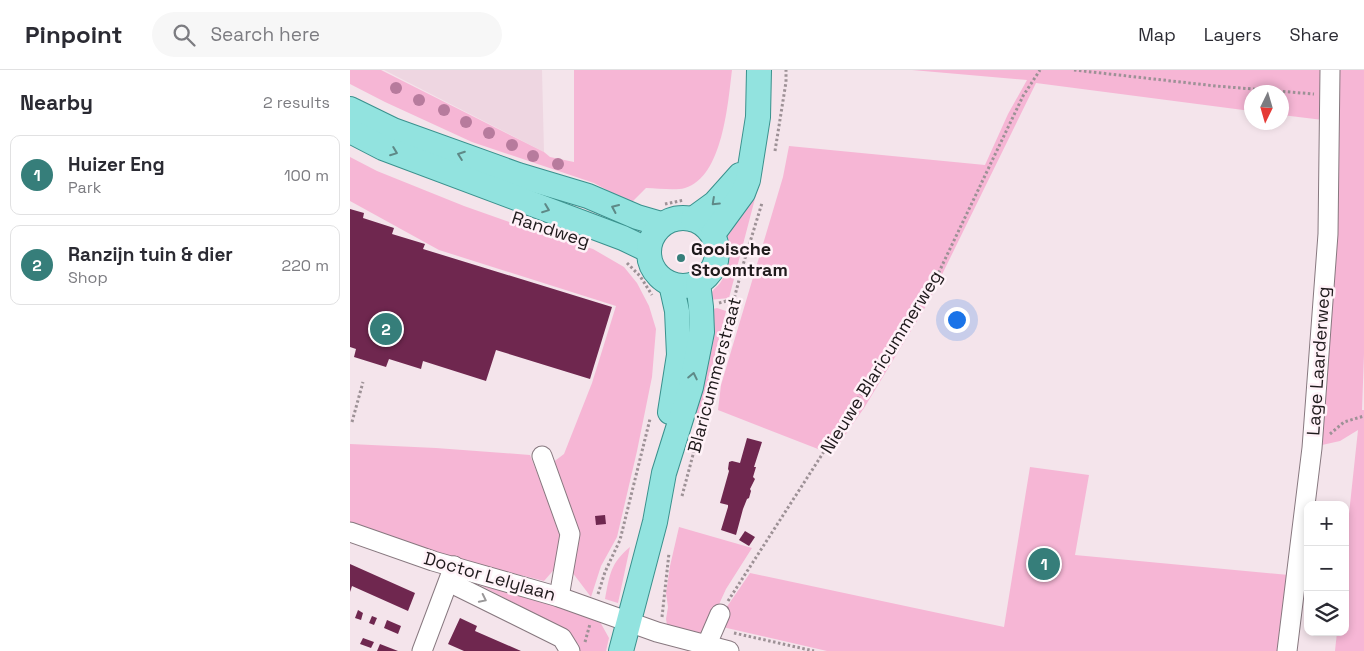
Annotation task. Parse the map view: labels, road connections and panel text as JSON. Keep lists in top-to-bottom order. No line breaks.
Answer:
{"streets":{"main road":["Randweg","Blaricummerstraat"],"street":["Lage Laarderweg","Doctor Lelylaan"],"path":["Nieuwe Blaricummerweg"]},"crossings":[["Randweg","Blaricummerstraat"],["Blaricummerstraat","Doctor Lelylaan"]],"places":["Gooische Stoomtram"],"north":"bottom","page":{"header":"Pinpoint","search":"Search here","nav":["Map","Layers","Share"],"heading":["Nearby","2 results"],"list":[{"mark":"1","name":"Huizer Eng","note":"Park","value":"100 m"},{"mark":"2","name":"Ranzijn tuin & dier","note":"Shop","value":"220 m"}],"pins":["2","1"],"map_buttons":["+","−"]}}
